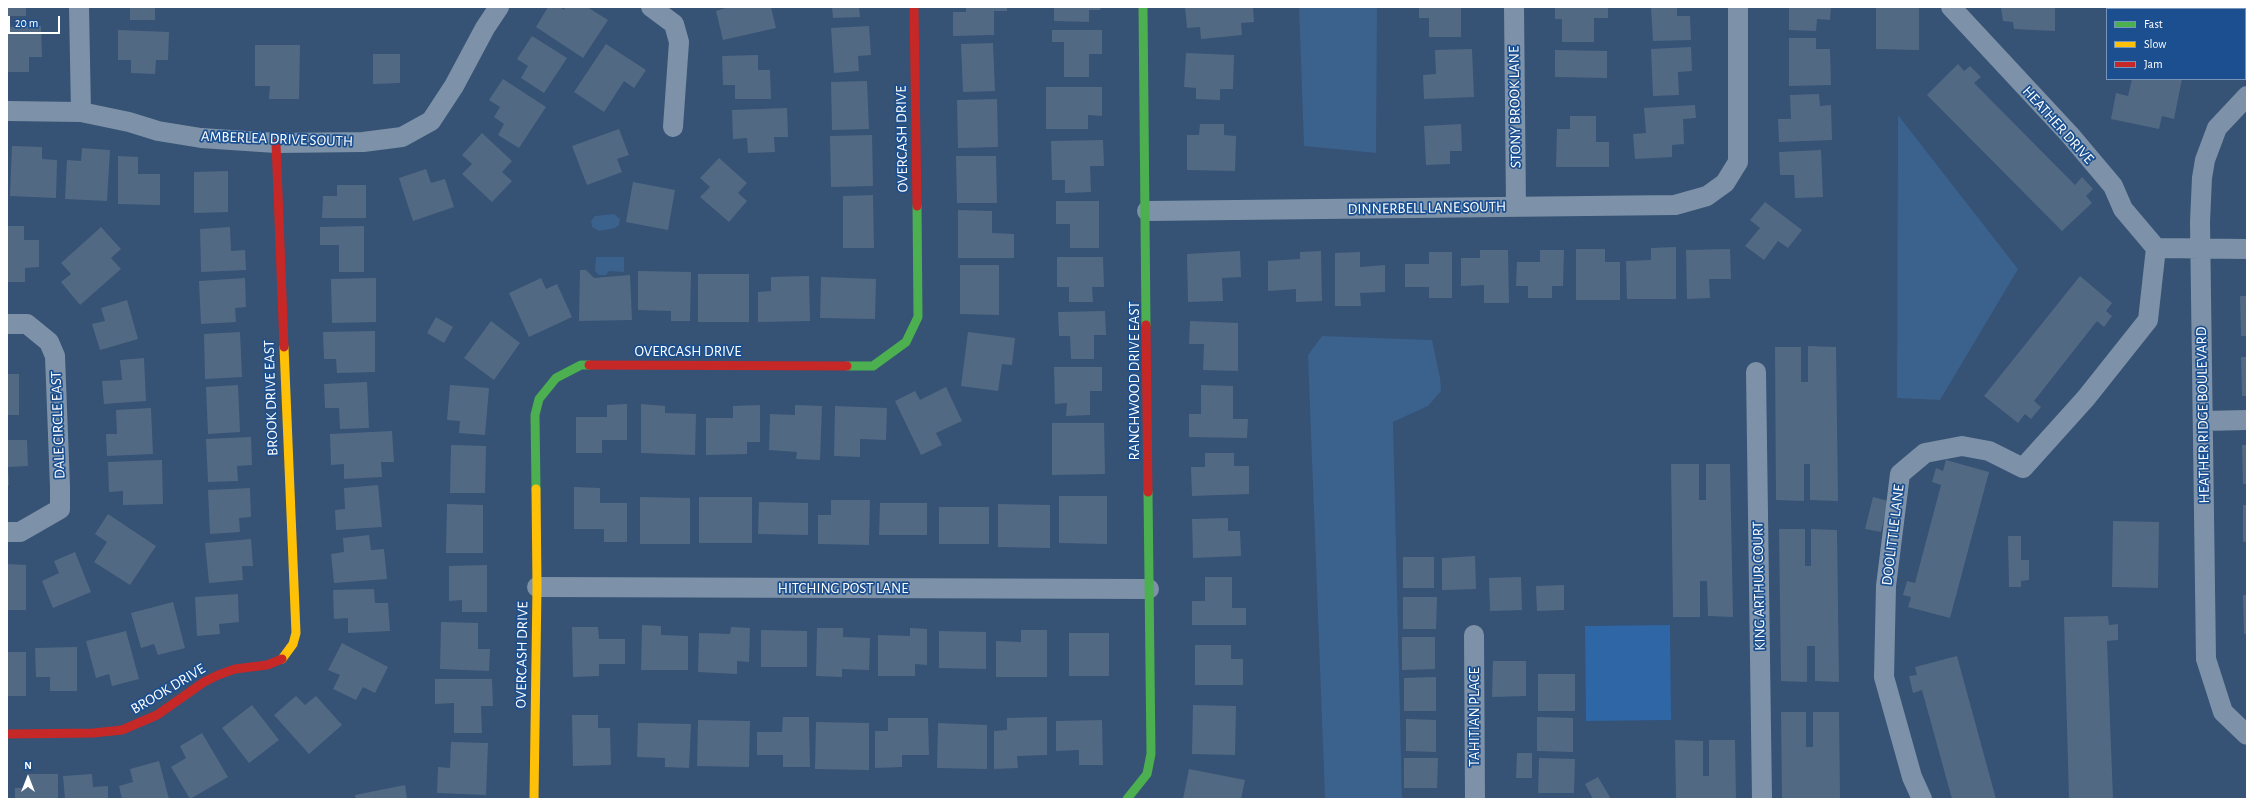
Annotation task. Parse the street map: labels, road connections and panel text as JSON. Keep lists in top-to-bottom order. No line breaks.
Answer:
{"streets":{"street":["STONY BROOK LANE","HEATHER DRIVE","AMBERLEA DRIVE SOUTH","OVERCASH DRIVE","DINNERBELL LANE SOUTH","RANCHWOOD DRIVE EAST","BROOK DRIVE EAST","HEATHER RIDGE BOULEVARD","DALE CIRCLE EAST","DOOLITTLE LANE","KING ARTHUR COURT","HITCHING POST LANE","BROOK DRIVE","TAHITIAN PLACE"]},"crossings":[["STONY BROOK LANE","DINNERBELL LANE SOUTH"],["HEATHER DRIVE","DOOLITTLE LANE"],["AMBERLEA DRIVE SOUTH","BROOK DRIVE EAST"],["OVERCASH DRIVE","HITCHING POST LANE"],["DINNERBELL LANE SOUTH","RANCHWOOD DRIVE EAST"],["RANCHWOOD DRIVE EAST","HITCHING POST LANE"],["BROOK DRIVE EAST","BROOK DRIVE"]],"legend":["Fast","Slow","Jam"],"scale_bar":"20 m","north":"top"}
